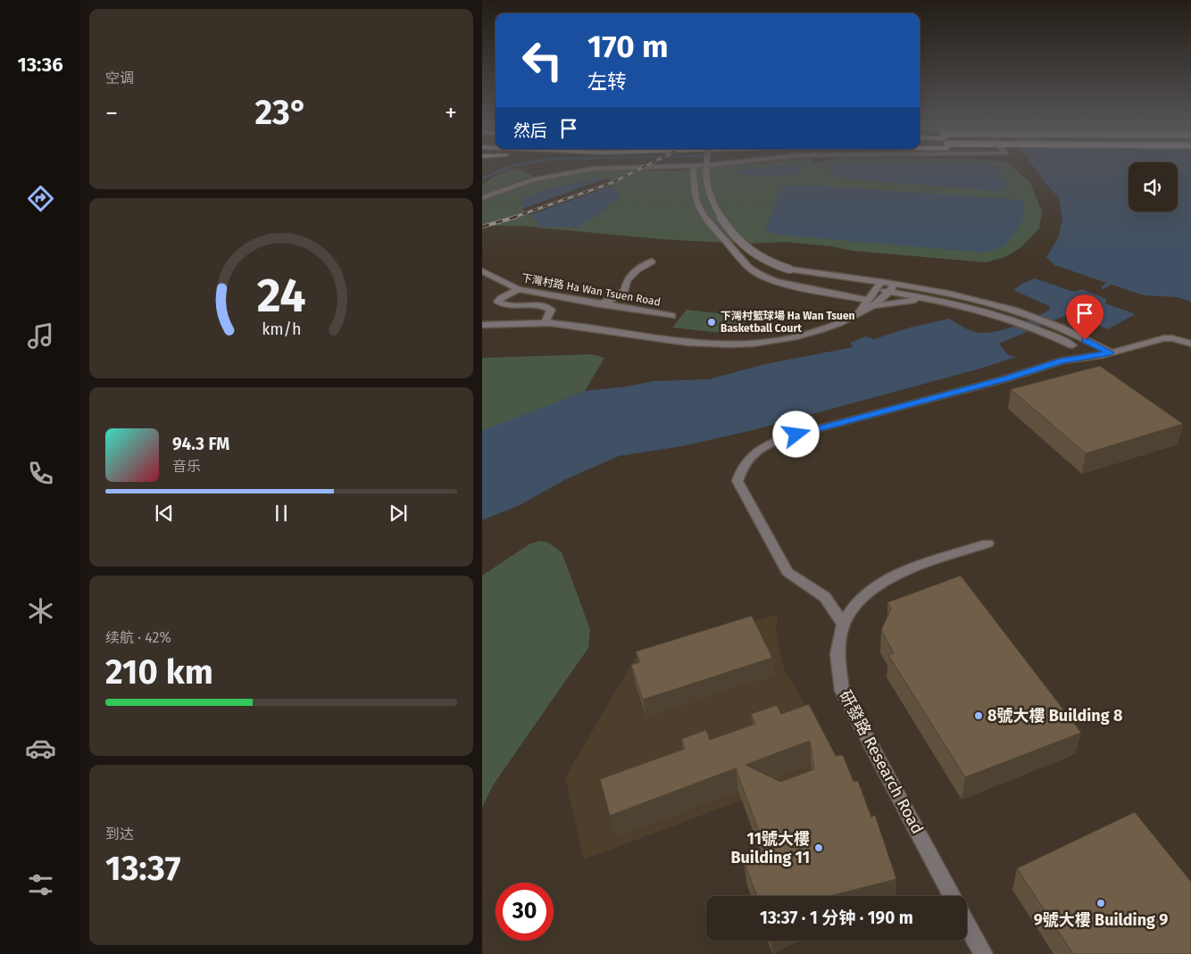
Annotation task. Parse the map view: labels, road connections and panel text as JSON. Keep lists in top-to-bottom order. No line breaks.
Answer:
{"streets":{"street":["下灣村路 Ha Wan Tsuen Road","研發路 Research Road"]},"places":["下灣村籃球場 Ha Wan Tsuen Basketball Court","8號大樓 Building 8","11號大樓 Building 11","9號大樓 Building 9"],"page":{"tabs":"13:36","tile":["空调",["续航 · 42%","210 km"],["到达","13:37"]],"turn":["170 m","左转"],"heat":["−","23°","+"],"then":"然后","song":["94.3 FM","音乐"],"limit":"30","trip":"13:37 · 1 分钟 · 190 m","gauge":["24","km/h"]}}
